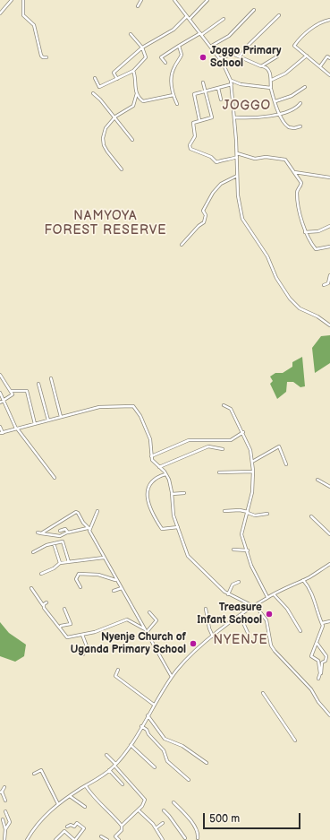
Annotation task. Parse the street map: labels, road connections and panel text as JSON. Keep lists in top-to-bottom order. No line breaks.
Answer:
{"districts":["JOGGO","NAMYOYA FOREST RESERVE","NYENJE"],"places":["Joggo Primary School","Treasure Infant School","Nyenje Church of Uganda Primary School"],"scale_bar":"500 m"}
